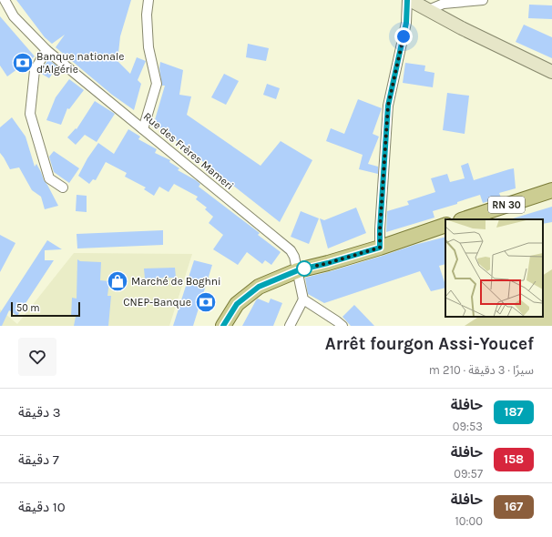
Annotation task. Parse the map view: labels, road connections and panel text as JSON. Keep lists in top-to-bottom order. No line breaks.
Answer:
{"streets":{"main road":["RN 30"],"street":["Rue des Frères Mameri"]},"places":{"bank":["Banque nationale d'Algérie","CNEP-Banque"],"shop":["Marché de Boghni"]},"lines":["bus line 187"],"scale_bar":"50 m","page":{"scale":"50 m","heading":["Arrêt fourgon Assi-Youcef","سيرًا · 3 دقيقة · 210 m"],"list":[{"mark":"187","name":"حافلة","note":"09:53","value":"3 دقيقة"},{"mark":"158","name":"حافلة","note":"09:57","value":"7 دقيقة"},{"mark":"167","name":"حافلة","note":"10:00","value":"10 دقيقة"}]}}
